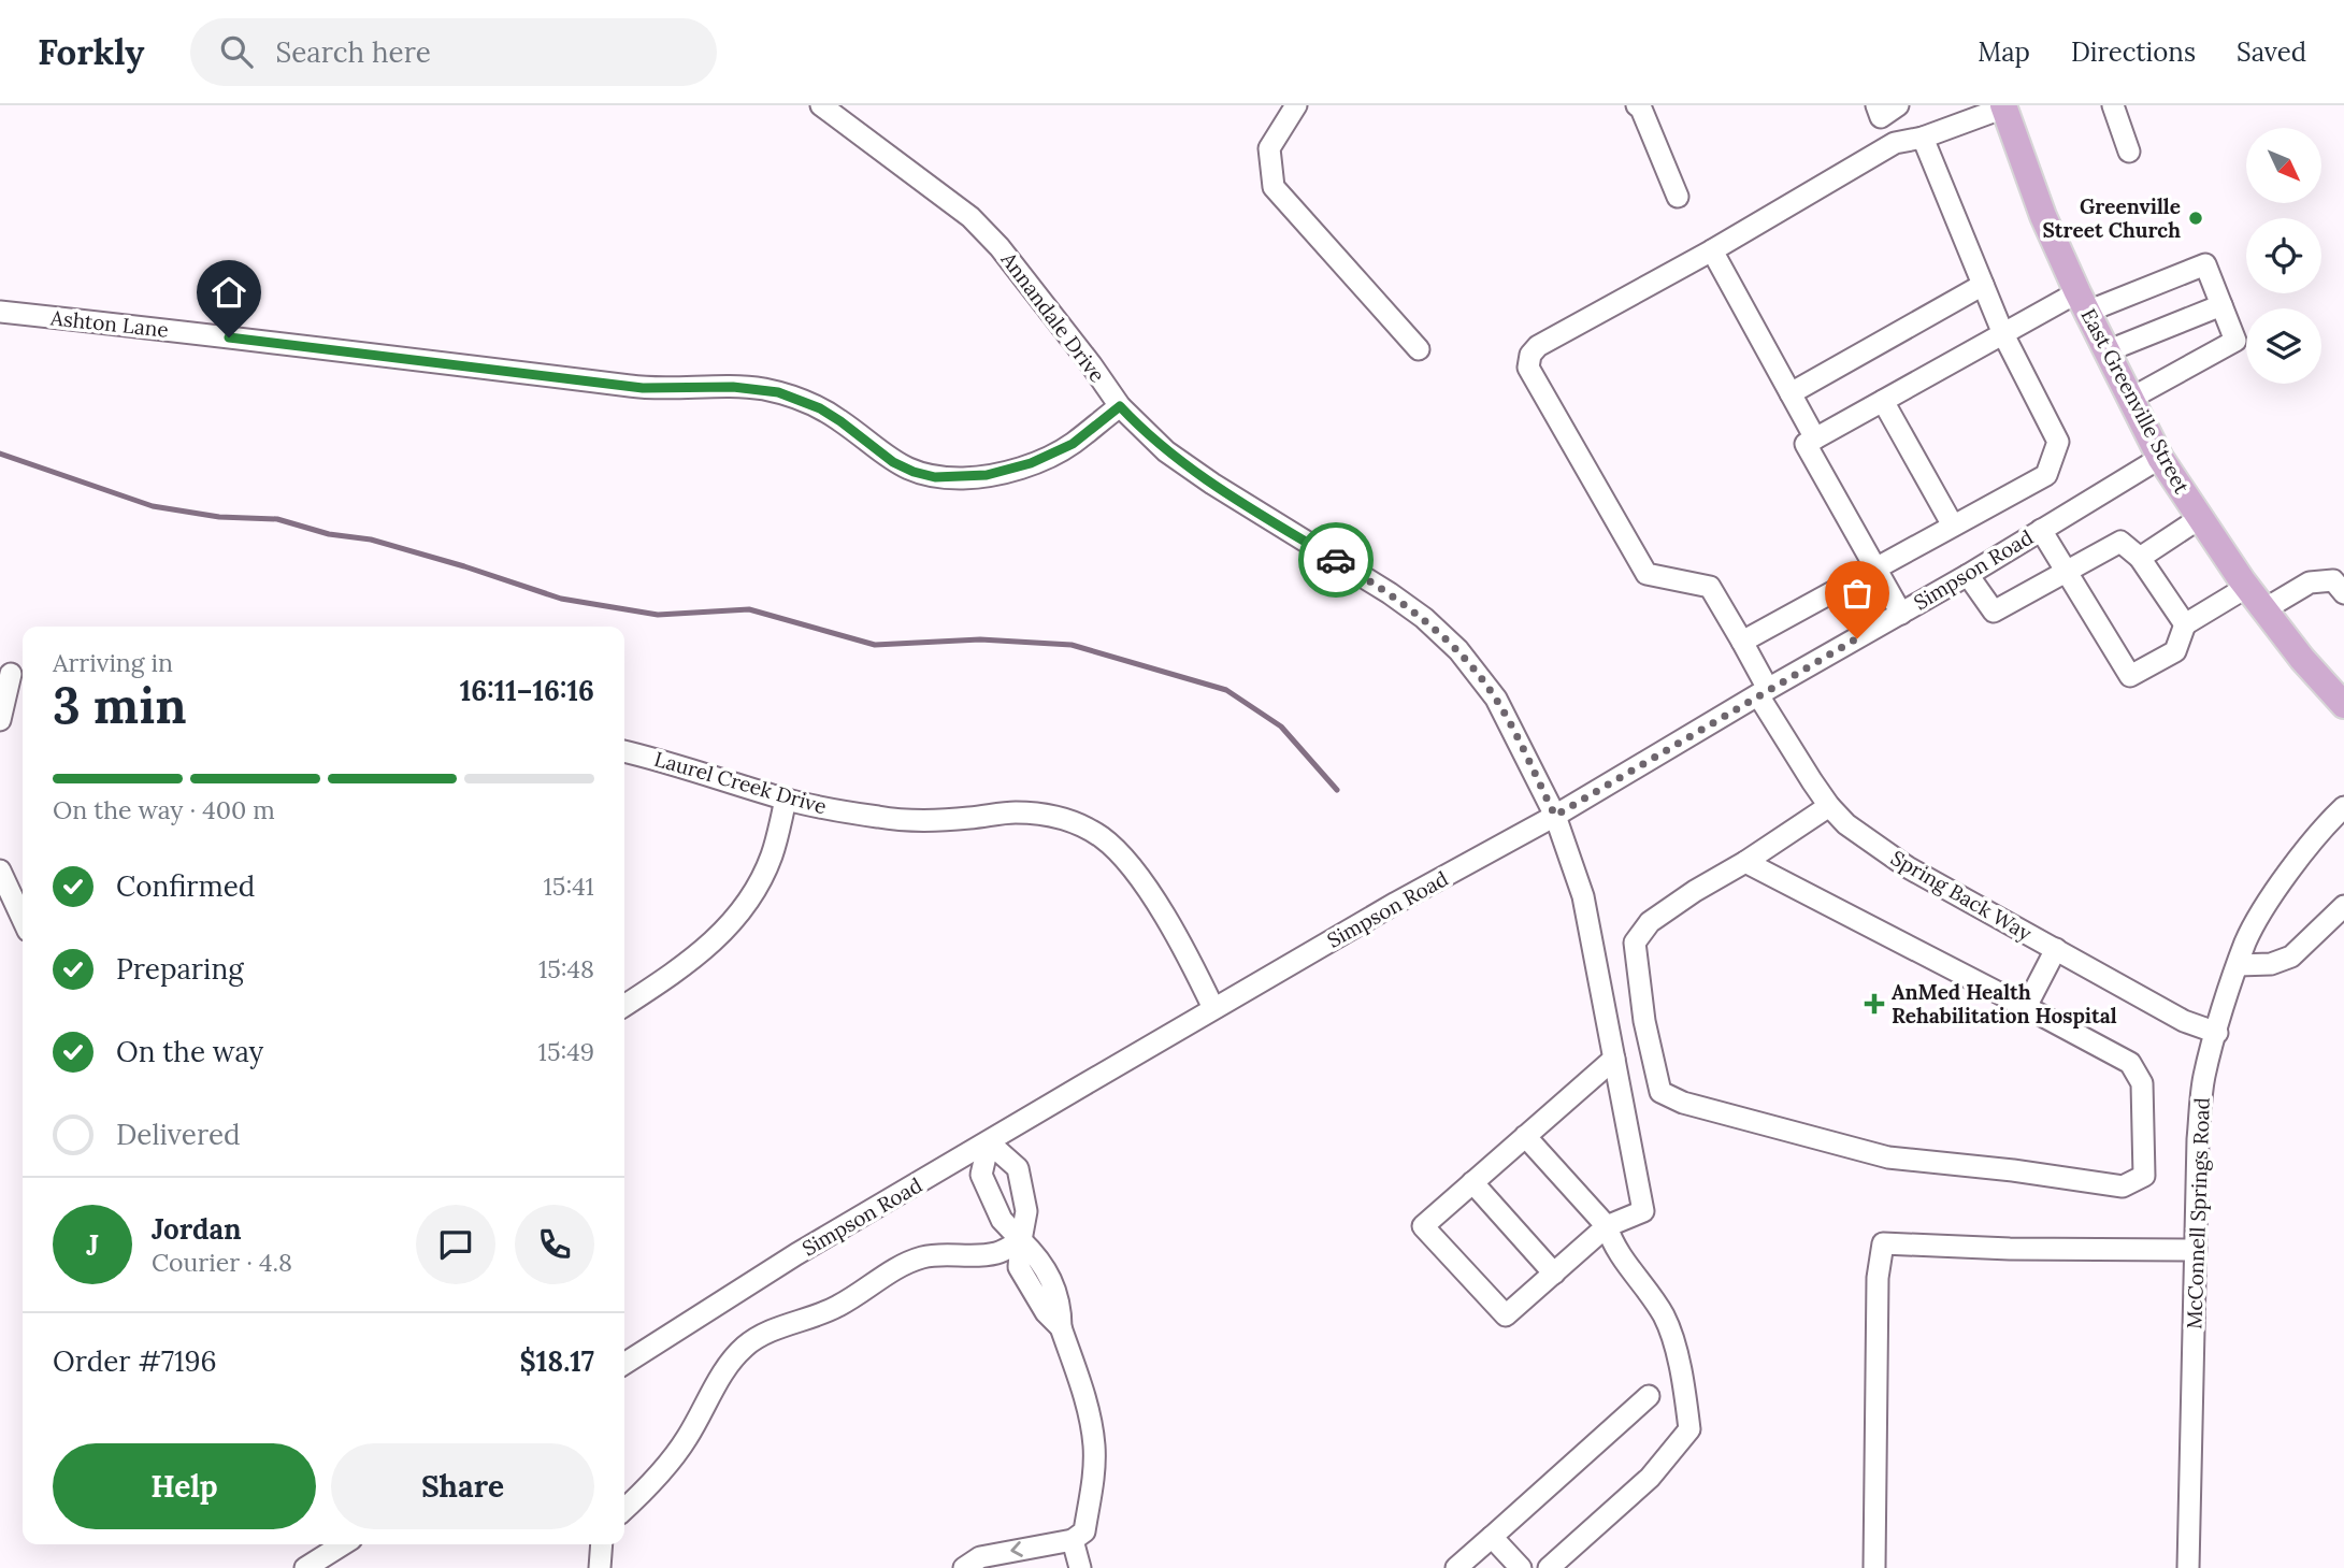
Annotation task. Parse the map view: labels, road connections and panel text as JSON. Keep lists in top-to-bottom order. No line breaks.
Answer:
{"streets":{"main road":["East Greenville Street"],"street":["Annandale Drive","Ashton Lane","Simpson Road","Laurel Creek Drive","Spring Back Way","McConnell Springs Road"]},"crossings":[["Annandale Drive","Ashton Lane"],["Annandale Drive","Simpson Road"],["East Greenville Street","Simpson Road"],["Simpson Road","Laurel Creek Drive"],["Simpson Road","Spring Back Way"],["Spring Back Way","McConnell Springs Road"]],"places":{"other":["Greenville Street Church"],"health":["AnMed Health Rehabilitation Hospital"]},"north":"bottom right","page":{"header":"Forkly","search":"Search here","nav":["Map","Directions","Saved"],"heading":["3 min","Arriving in","16:11–16:16"],"panel":["Jordan","Courier · 4.8","Order #7196","$18.17"],"bar":"On the way · 400 m","list":[["Confirmed","15:41"],["Preparing","15:48"],["On the way","15:49"],"Delivered"],"round":"J","buttons":["Help","Share"]}}
